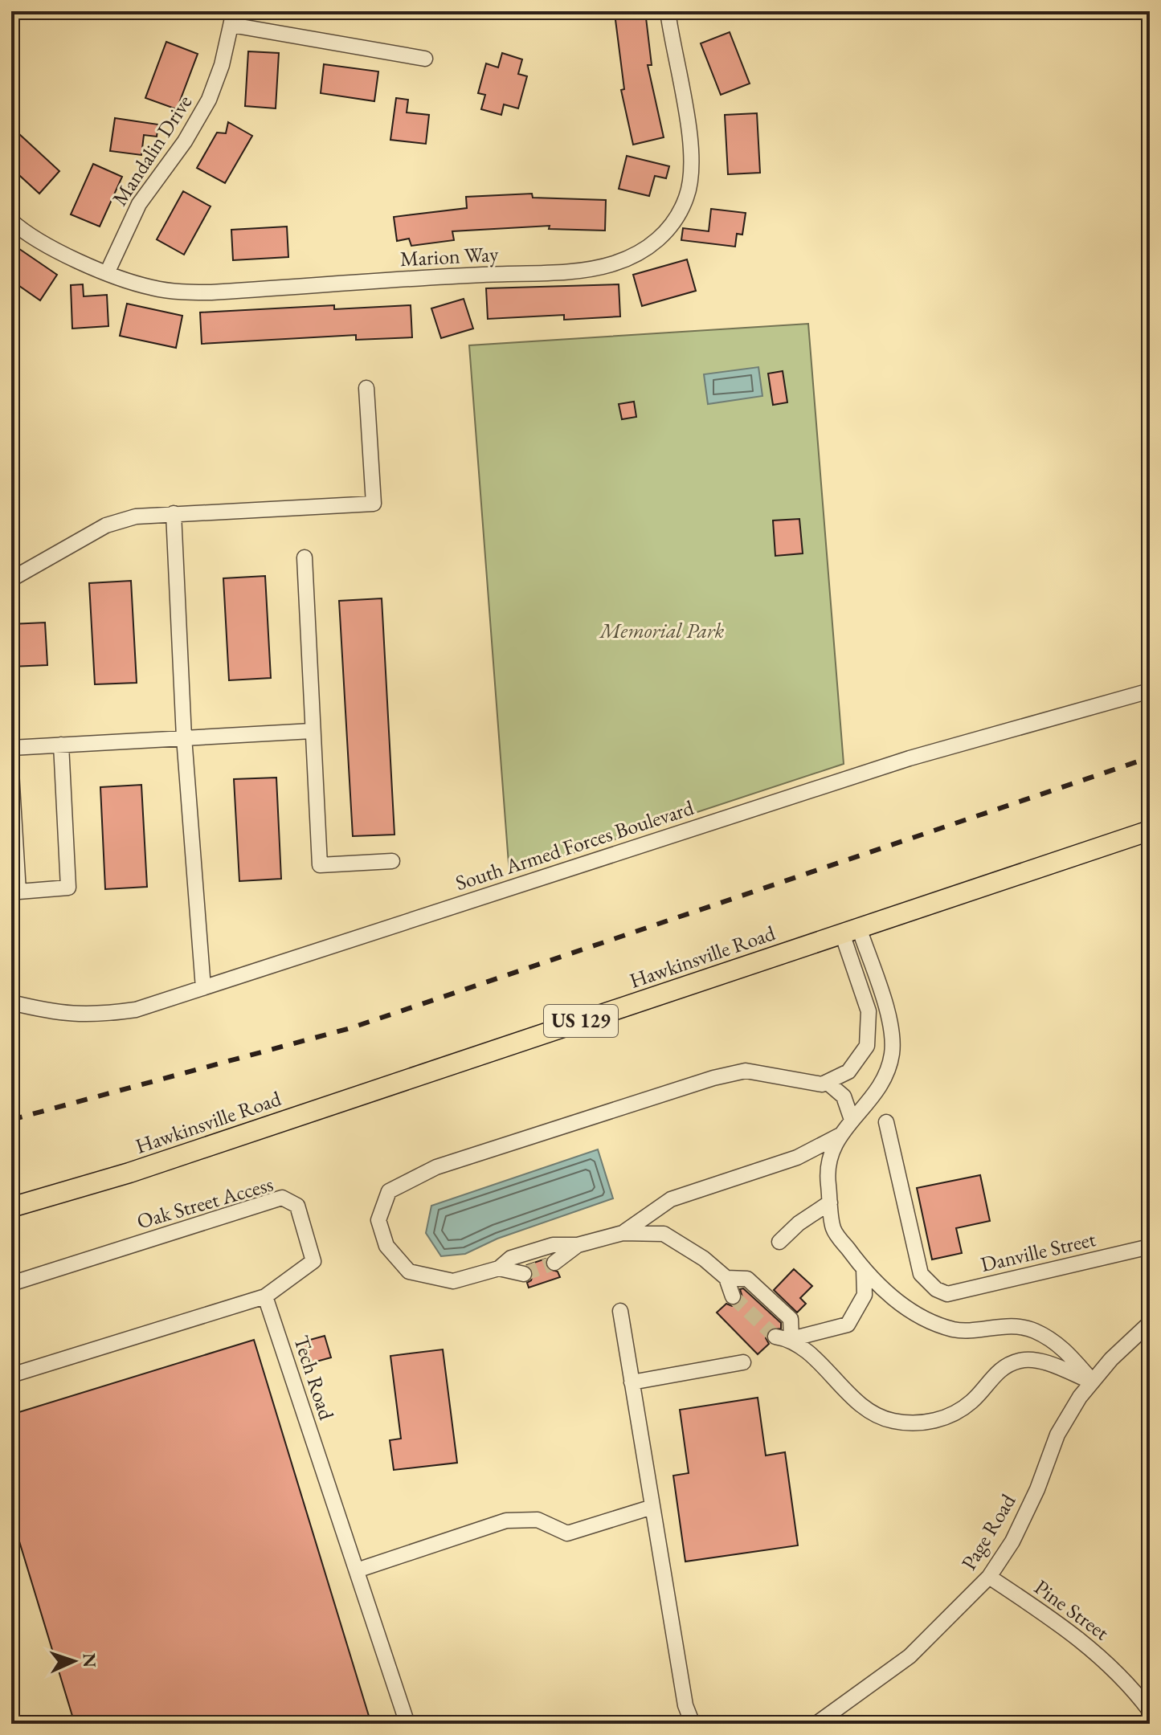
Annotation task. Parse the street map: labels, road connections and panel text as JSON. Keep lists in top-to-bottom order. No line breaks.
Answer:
{"streets":{"main road":["Hawkinsville Road","US 129"],"street":["Mandalin Drive","Marion Way","South Armed Forces Boulevard","Oak Street Access","Danville Street","Tech Road","Page Road","Pine Street"]},"crossings":[["Mandalin Drive","Marion Way"],["Oak Street Access","Tech Road"],["Page Road","Pine Street"]],"parks":["Memorial Park"],"north":"right"}
